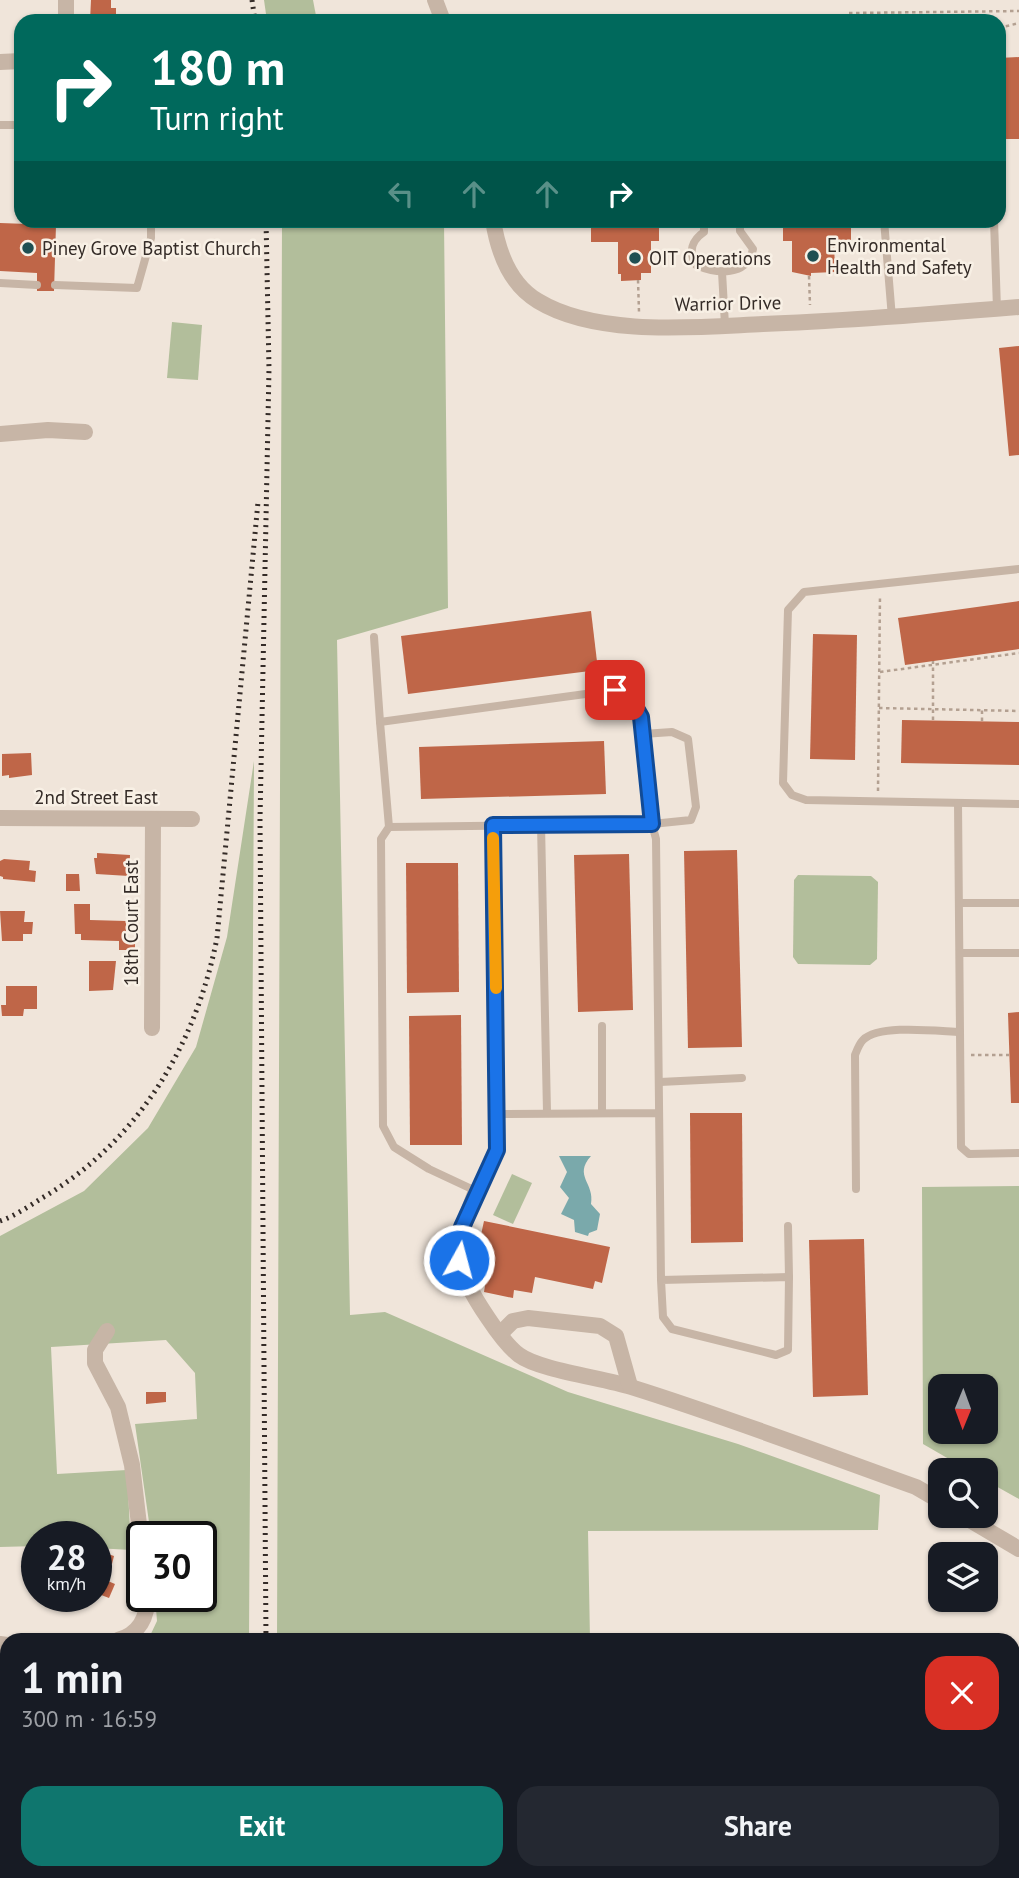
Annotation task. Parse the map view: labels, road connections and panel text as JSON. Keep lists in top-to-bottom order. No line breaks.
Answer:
{"streets":{"street":["Warrior Drive","2nd Street East","18th Court East"]},"crossings":[["2nd Street East","18th Court East"]],"places":["Piney Grove Baptist Church","Environmental Health and Safety","OIT Operations"],"north":"bottom","page":{"turn":["180 m","Turn right"],"speed":"28 km/h","limit":"30","heading":["1 min","300 m · 16:59"],"buttons":["Exit","Share"]}}
